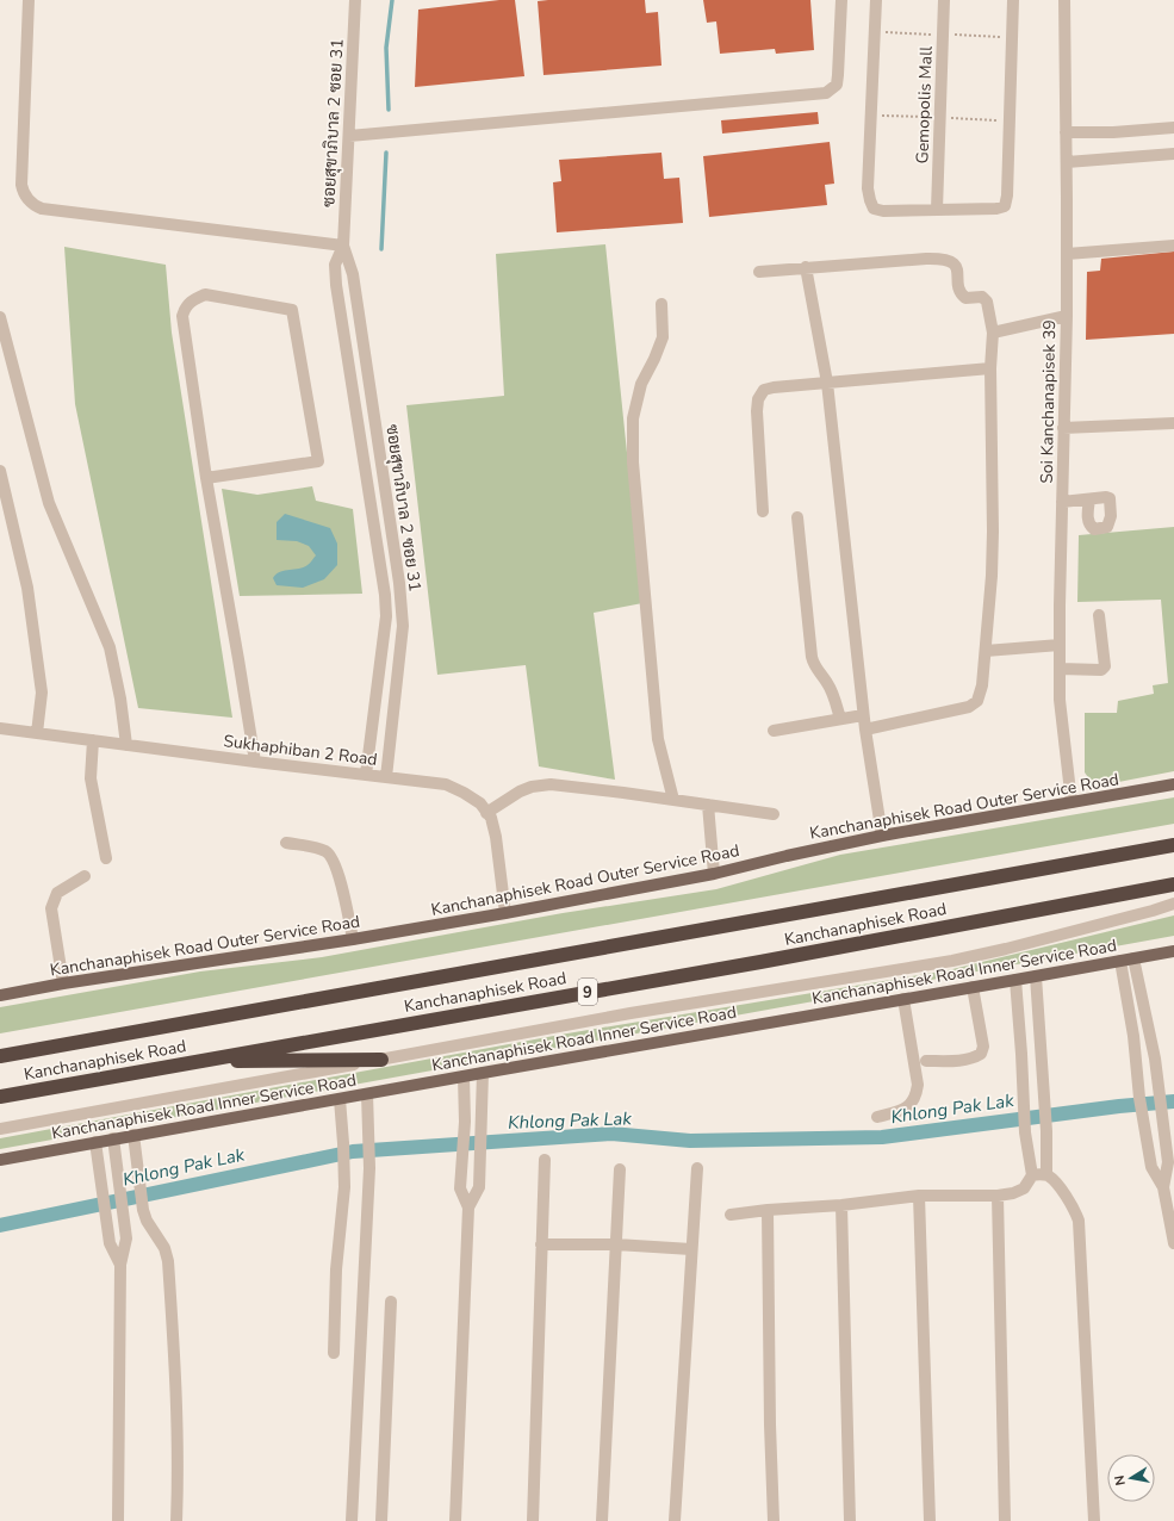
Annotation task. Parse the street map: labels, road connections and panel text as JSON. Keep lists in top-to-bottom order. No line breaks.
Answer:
{"streets":{"highway":["Kanchanaphisek Road","9"],"main road":["Kanchanaphisek Road Outer Service Road","Kanchanaphisek Road Inner Service Road"],"street":["Gemopolis Mall","ซอยสุขาภิบาล 2 ซอย 31","Soi Kanchanapisek 39","Sukhaphiban 2 Road"]},"crossings":[["ซอยสุขาภิบาล 2 ซอย 31","Sukhaphiban 2 Road"],["Soi Kanchanapisek 39","Kanchanaphisek Road Outer Service Road"],["Sukhaphiban 2 Road","Kanchanaphisek Road Outer Service Road"]],"water":["Khlong Pak Lak"],"north":"left"}
